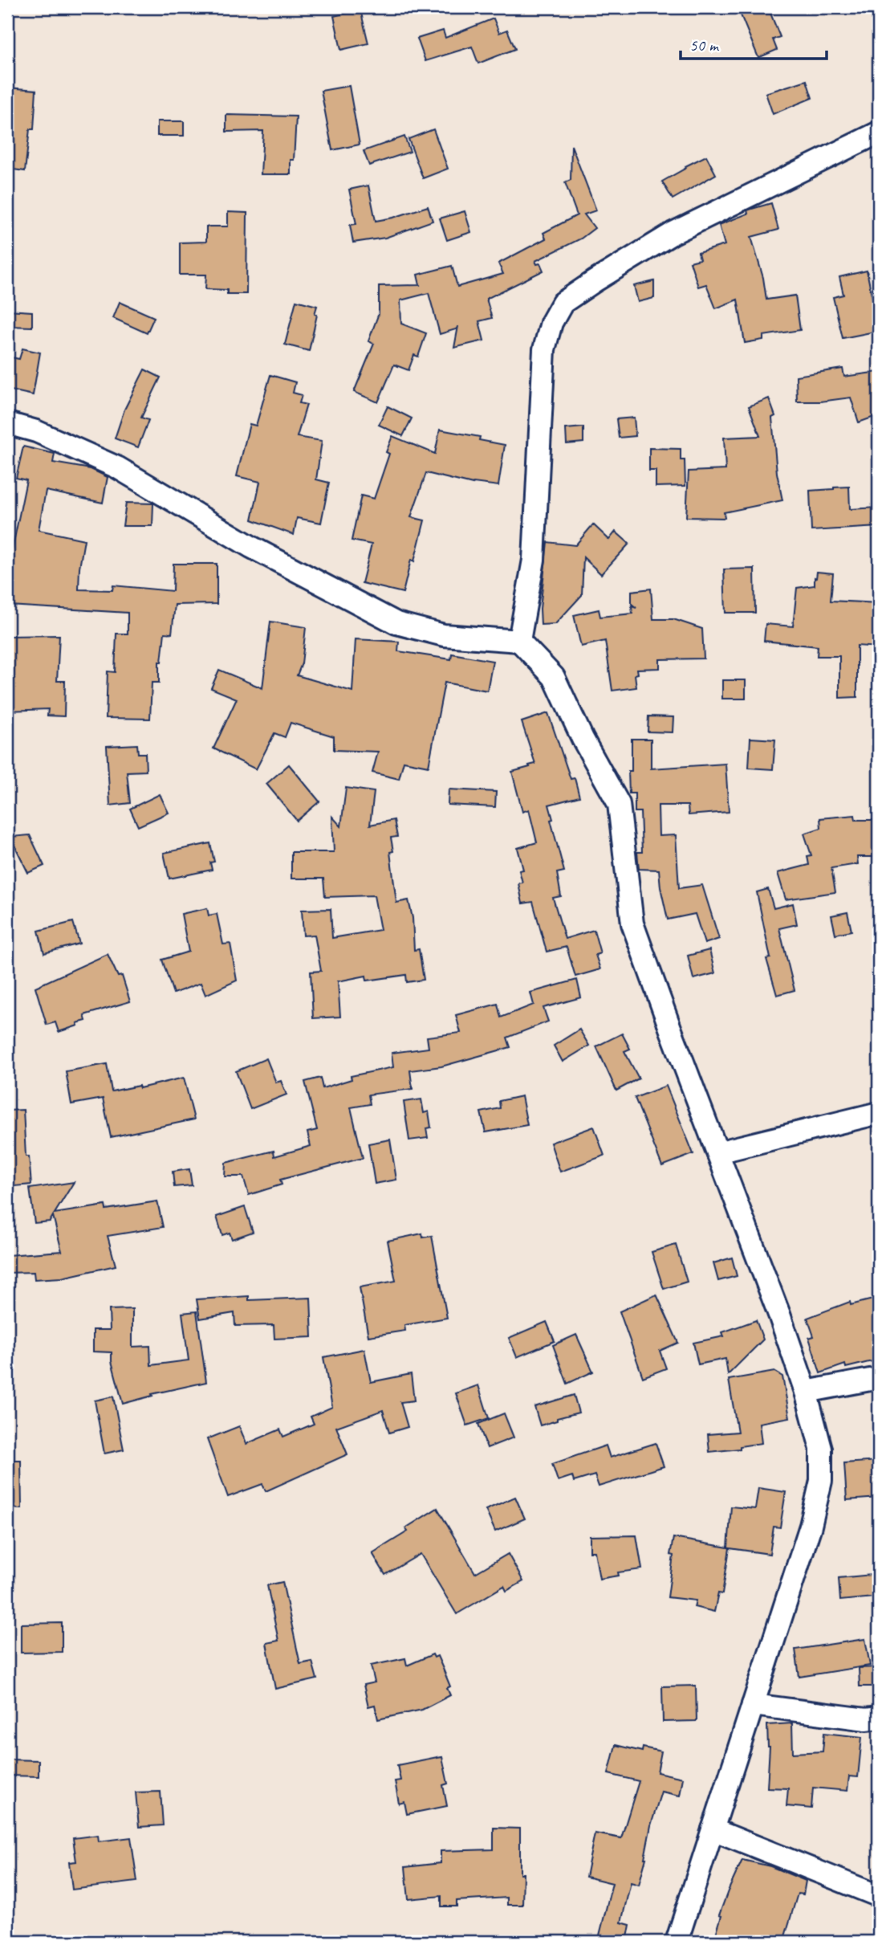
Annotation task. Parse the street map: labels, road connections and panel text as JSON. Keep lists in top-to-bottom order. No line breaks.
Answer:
{"scale_bar":"50 m"}
